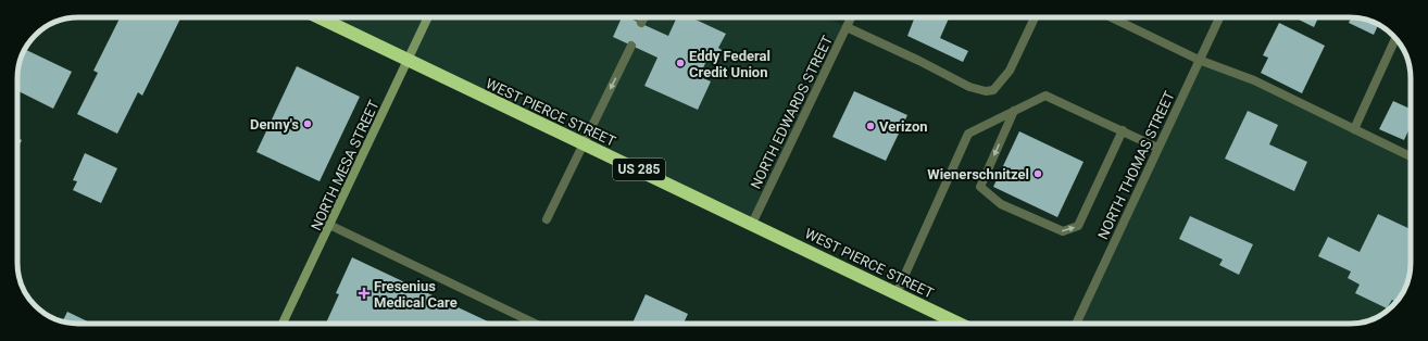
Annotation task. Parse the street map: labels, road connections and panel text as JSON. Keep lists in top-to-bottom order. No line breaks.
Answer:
{"streets":{"highway":["WEST PIERCE STREET","US 285"],"street":["NORTH EDWARDS STREET","NORTH MESA STREET","NORTH THOMAS STREET"]},"crossings":[["WEST PIERCE STREET","NORTH EDWARDS STREET"],["WEST PIERCE STREET","NORTH MESA STREET"]],"places":{"other":["Eddy Federal Credit Union","Denny's","Verizon","Wienerschnitzel"],"health":["Fresenius Medical Care"]}}
